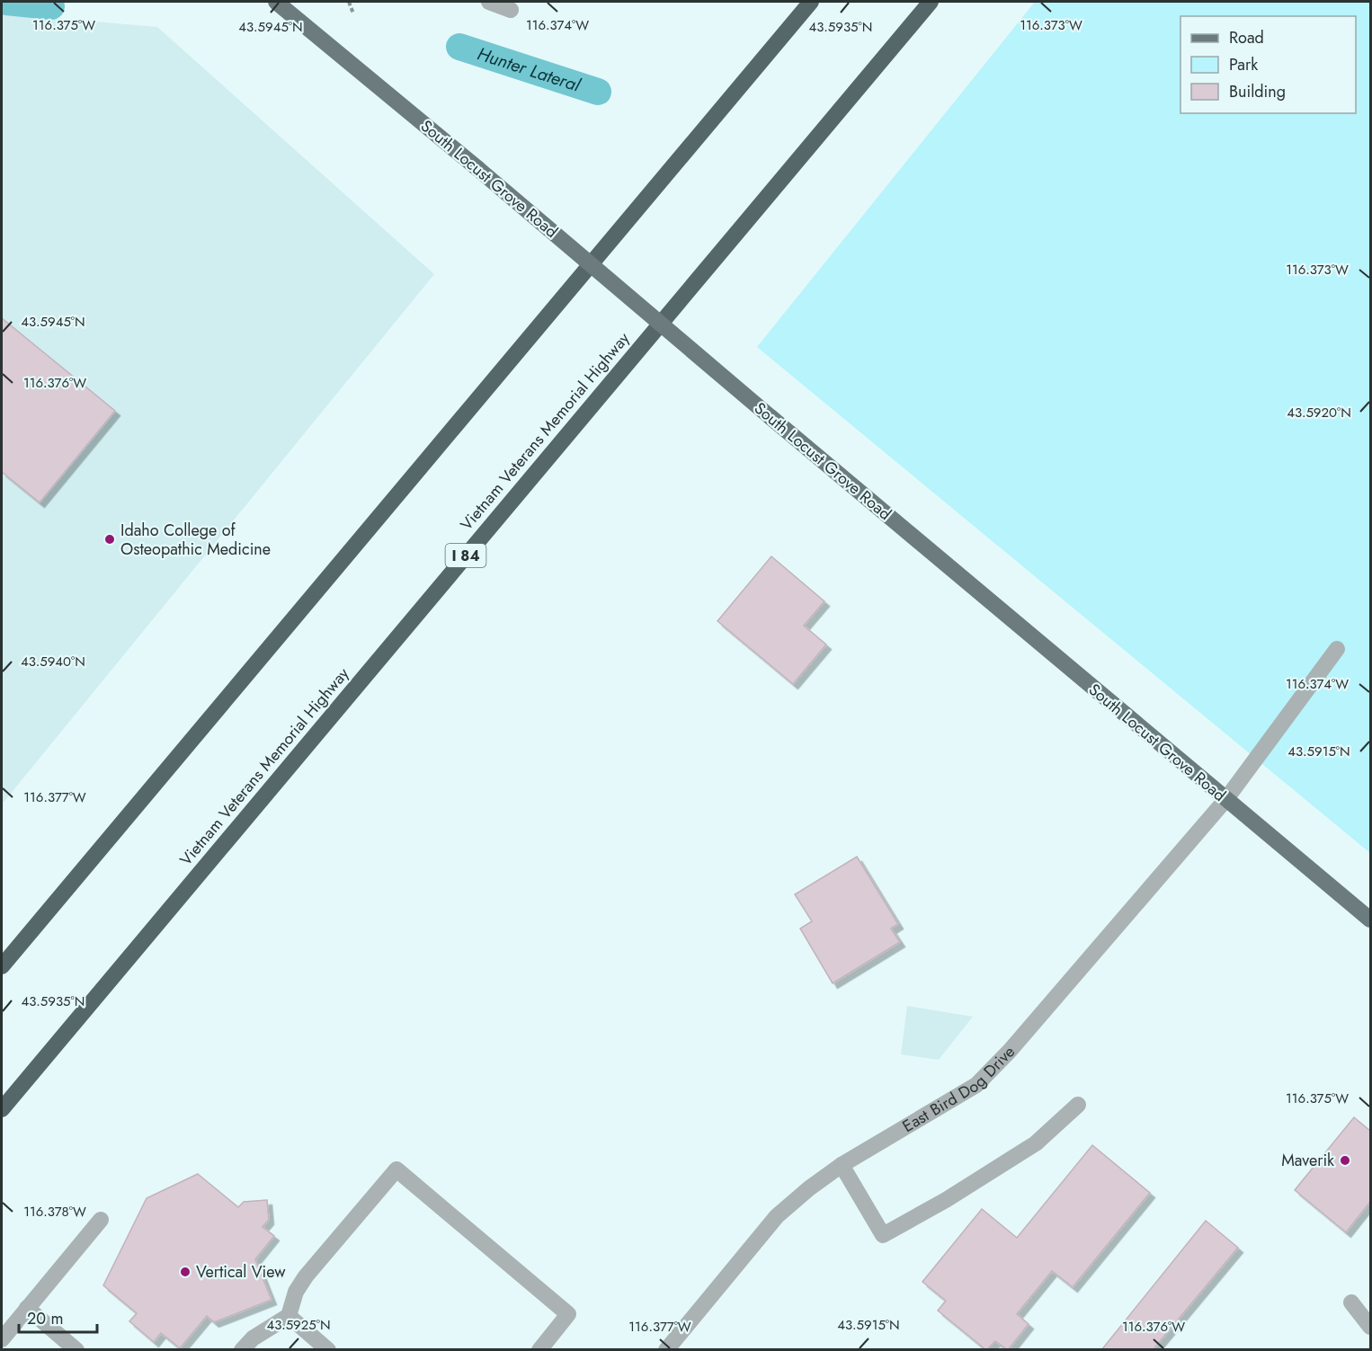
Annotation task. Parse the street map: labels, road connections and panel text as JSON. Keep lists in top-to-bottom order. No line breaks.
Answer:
{"streets":{"highway":["Vietnam Veterans Memorial Highway","I 84"],"main road":["South Locust Grove Road"],"street":["East Bird Dog Drive"]},"crossings":[["South Locust Grove Road","East Bird Dog Drive"]],"water":["Hunter Lateral"],"places":["Idaho College of Osteopathic Medicine","Maverik","Vertical View"],"legend":["Road","Park","Building"],"scale_bar":"20 m","coordinates":["116.375°W","116.374°W","116.373°W","43.5945°N","43.5935°N","116.376°W","43.5920°N","43.5940°N","43.5915°N","116.377°W","116.378°W","43.5925°N"]}
